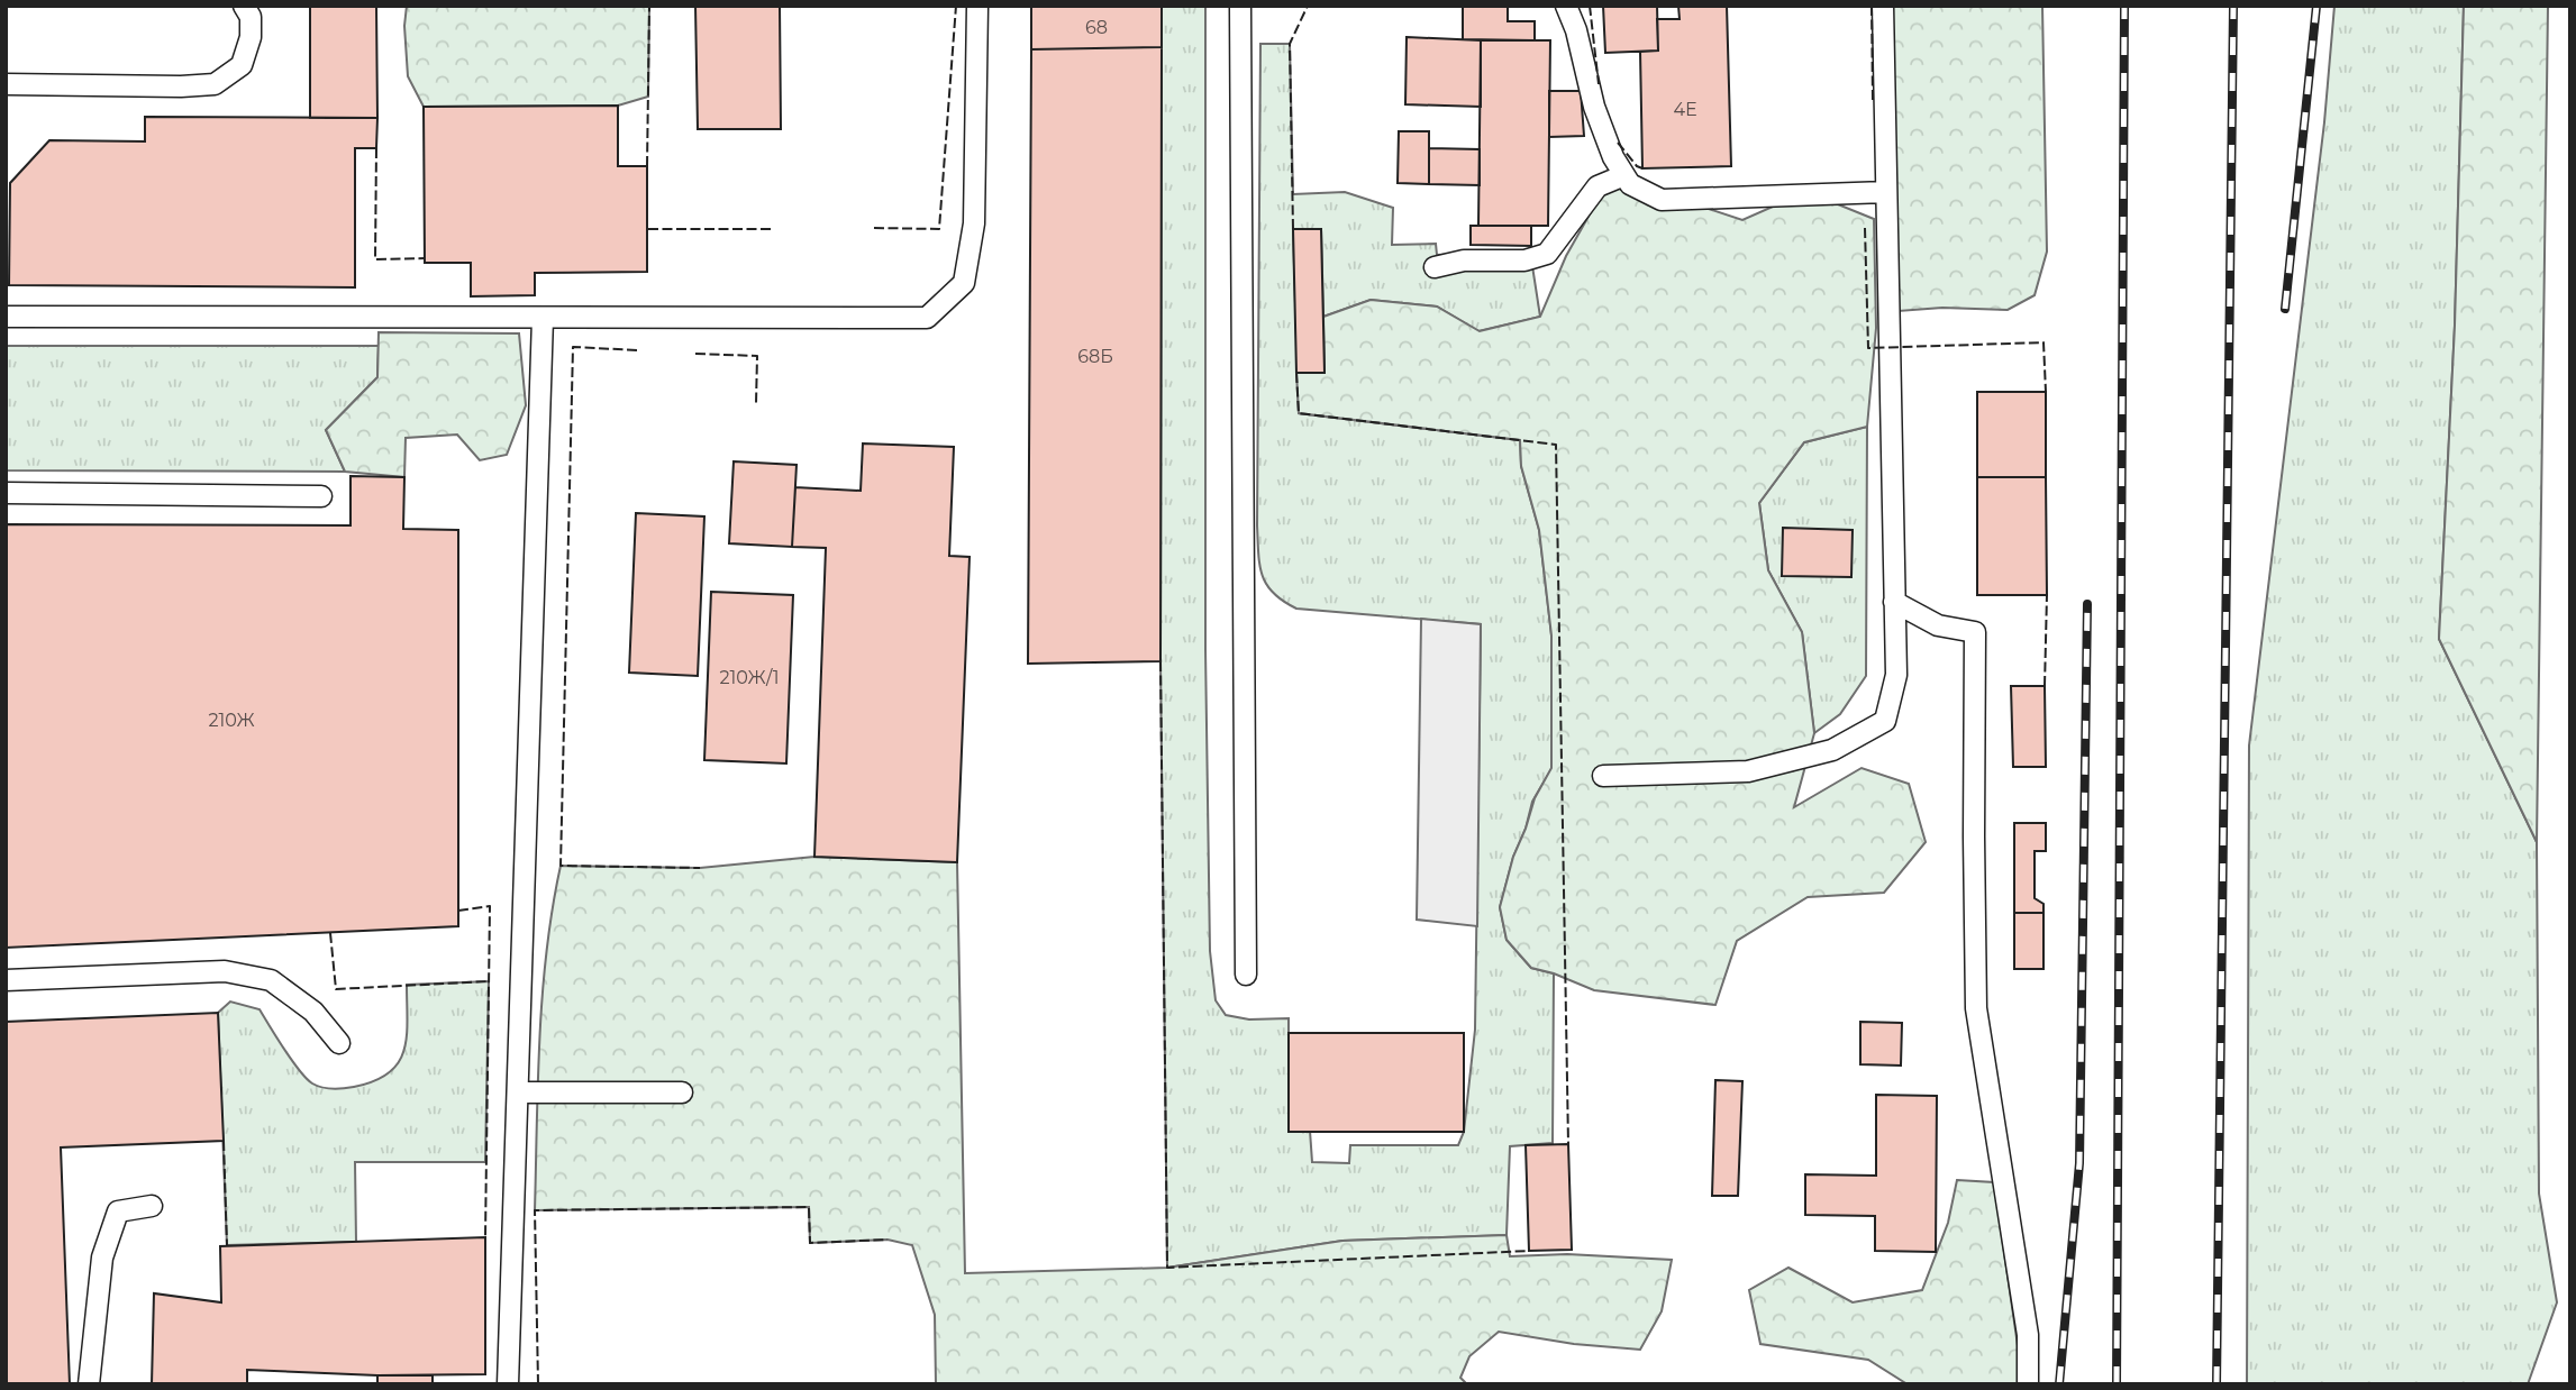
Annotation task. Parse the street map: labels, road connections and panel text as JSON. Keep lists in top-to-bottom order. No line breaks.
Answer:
{"house_numbers":["68","4Е","68Б","210Ж/1","210Ж"]}
